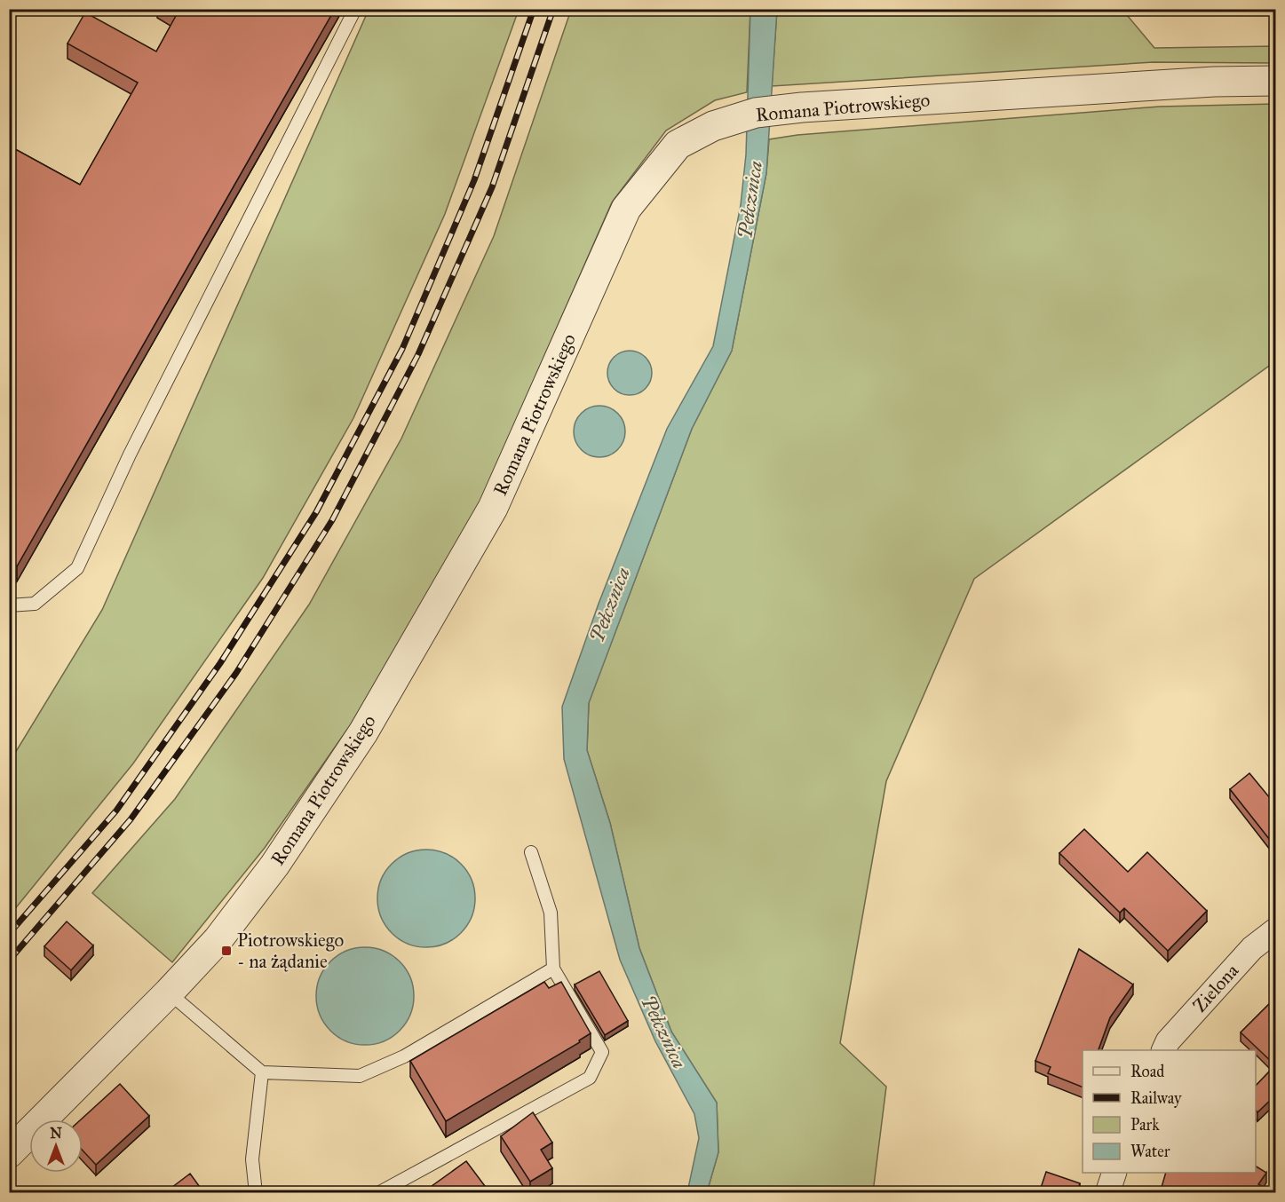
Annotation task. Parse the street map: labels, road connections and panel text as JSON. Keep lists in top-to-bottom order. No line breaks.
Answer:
{"streets":{"street":["Romana Piotrowskiego","Zielona"]},"water":["Pełcznica"],"places":{"transit":["Piotrowskiego - na żądanie"]},"legend":["Road","Railway","Park","Water"],"north":"top"}
